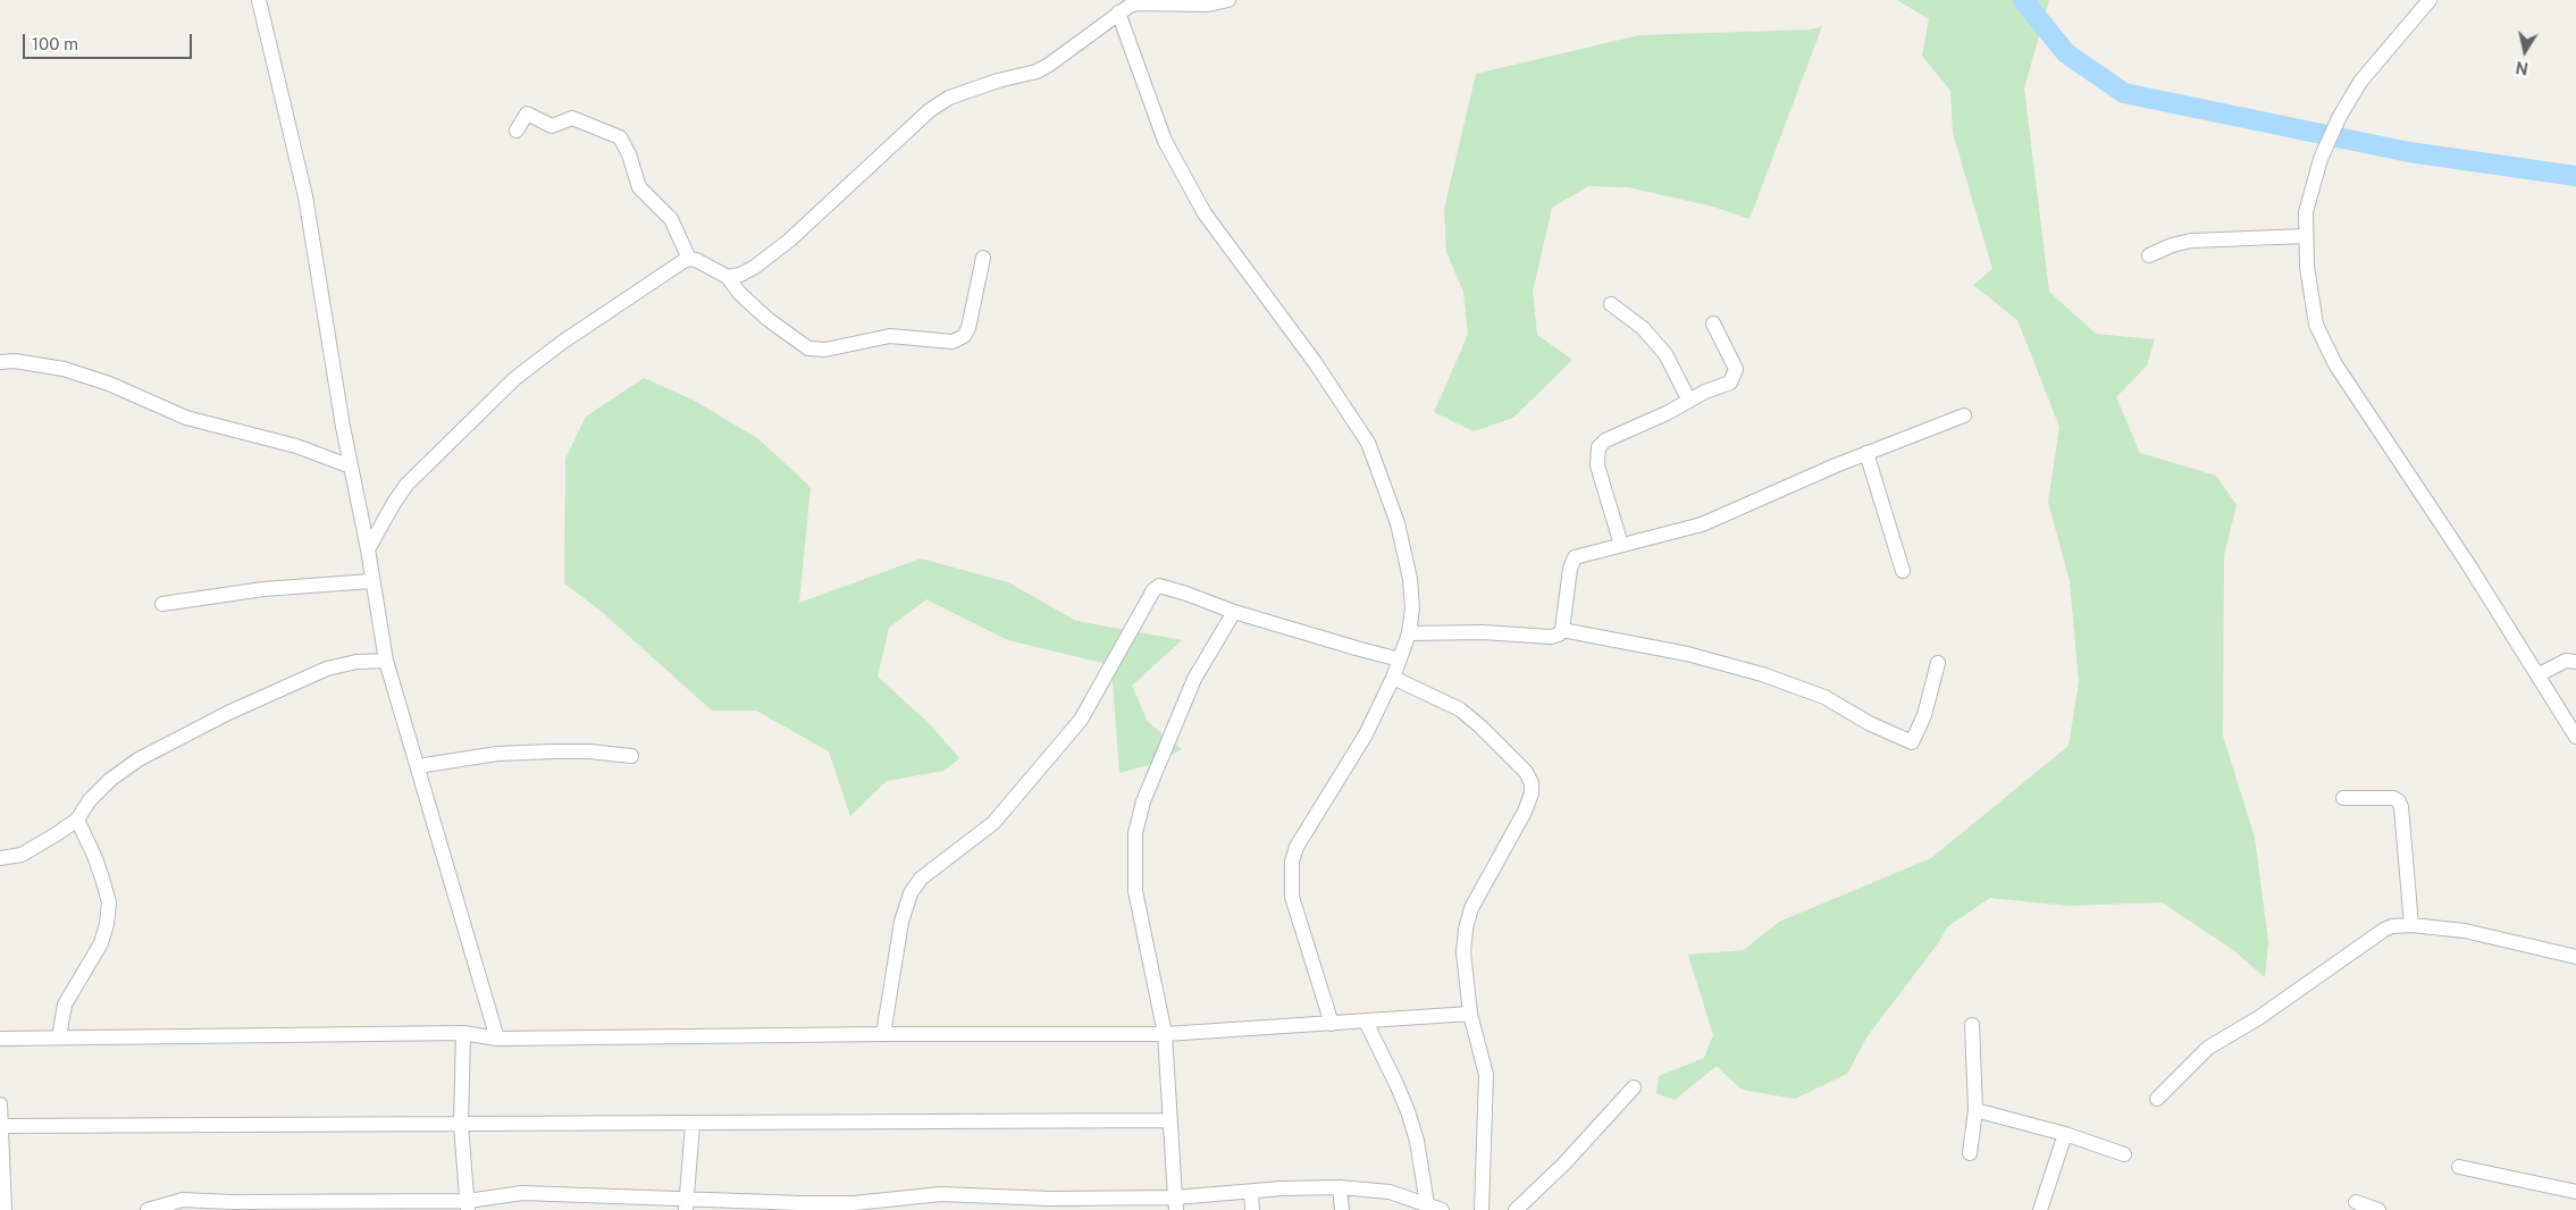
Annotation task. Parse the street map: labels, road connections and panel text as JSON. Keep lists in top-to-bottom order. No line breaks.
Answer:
{"scale_bar":"100 m","north":"bottom"}
